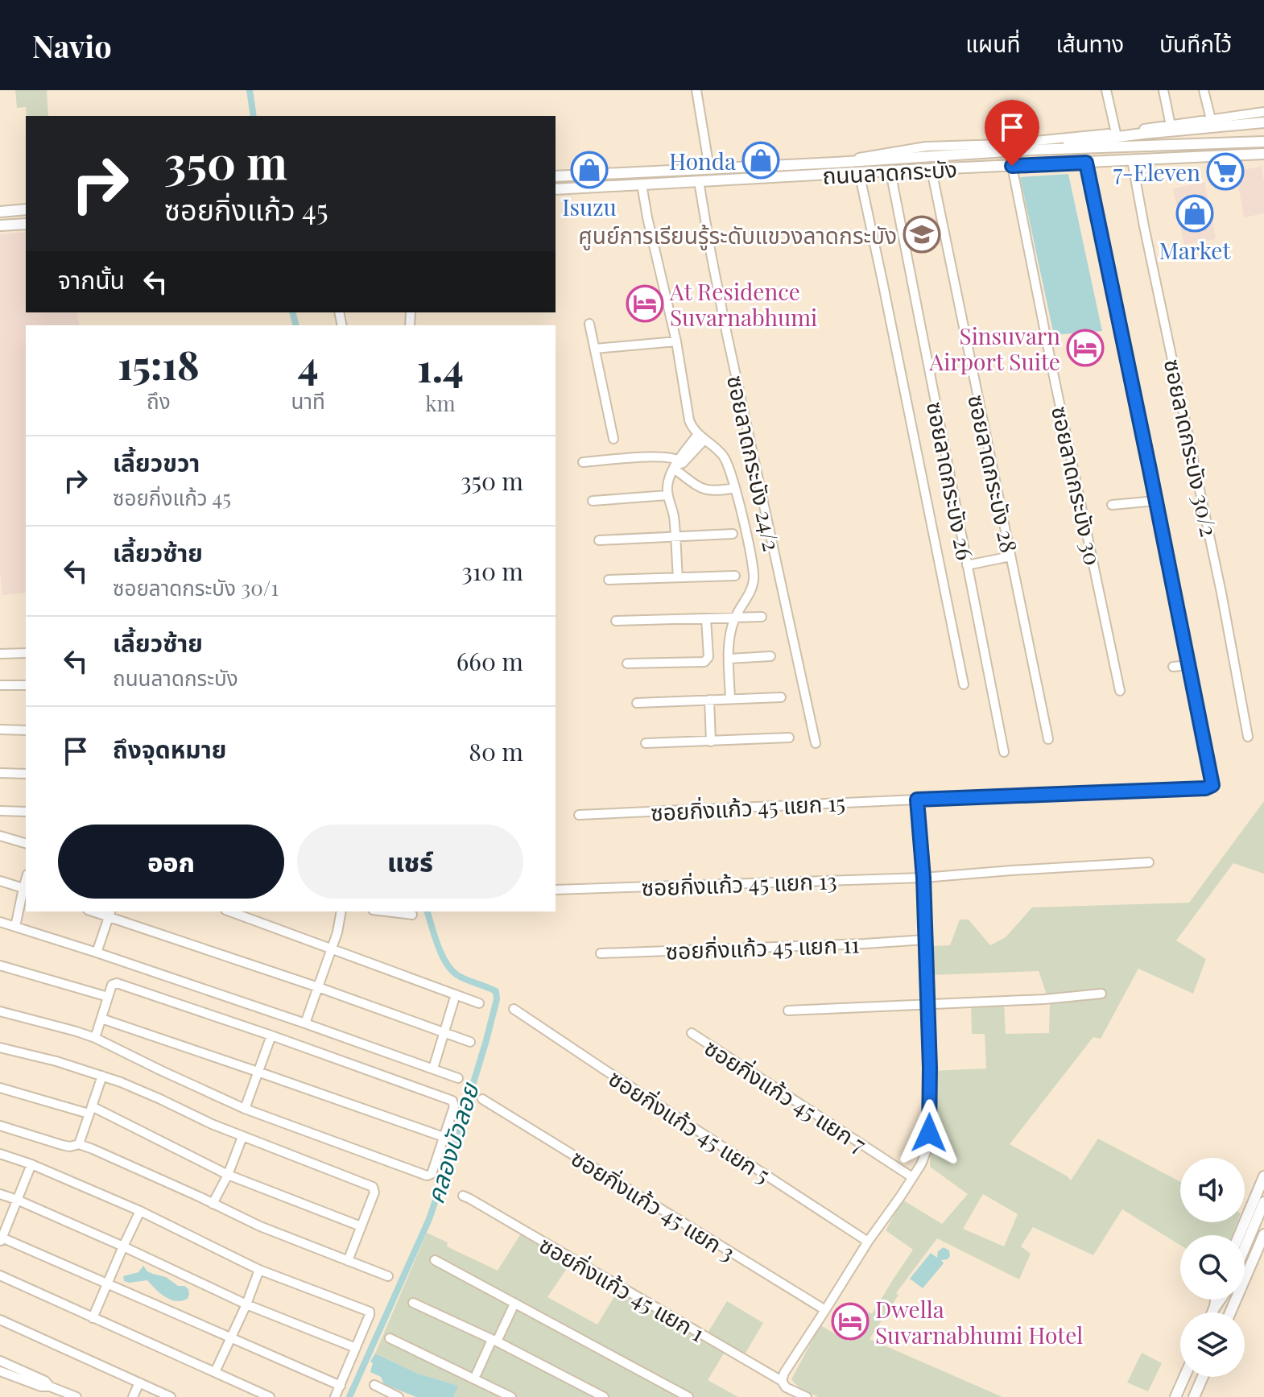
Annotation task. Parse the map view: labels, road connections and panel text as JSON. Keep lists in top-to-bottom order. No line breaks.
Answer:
{"streets":{"main road":["ถนนลาดกระบัง"],"street":["ซอยลาดกระบัง 30/2","ซอยลาดกระบัง 24/2","ซอยลาดกระบัง 28","ซอยลาดกระบัง 26","ซอยลาดกระบัง 30","ซอยกิ่งแก้ว 45 แยก 15","ซอยกิ่งแก้ว 45 แยก 13","ซอยกิ่งแก้ว 45 แยก 11","ซอยกิ่งแก้ว 45 แยก 7","ซอยกิ่งแก้ว 45 แยก 5","ซอยกิ่งแก้ว 45 แยก 3","ซอยกิ่งแก้ว 45 แยก 1"]},"crossings":[["ถนนลาดกระบัง","ซอยลาดกระบัง 30/2"],["ถนนลาดกระบัง","ซอยลาดกระบัง 24/2"],["ถนนลาดกระบัง","ซอยลาดกระบัง 28"],["ถนนลาดกระบัง","ซอยลาดกระบัง 26"],["ถนนลาดกระบัง","ซอยลาดกระบัง 30"]],"water":["คลองบัวลอย"],"places":{"shop":["Honda","Isuzu","Market"],"supermarket":["7-Eleven"],"school or university":["ศูนย์การเรียนรู้ระดับแขวงลาดกระบัง"],"hotel":["At Residence Suvarnabhumi","Sinsuvarn Airport Suite","Dwella Suvarnabhumi Hotel"]},"page":{"header":"Navio","nav":["แผนที่","เส้นทาง","บันทึกไว้"],"turn":["350 m","ซอยกิ่งแก้ว 45"],"then":"จากนั้น","eta":["15:18","ถึง","4","นาที","1.4","km"],"list":[{"name":"เลี้ยวขวา","note":"ซอยกิ่งแก้ว 45","value":"350 m"},{"name":"เลี้ยวซ้าย","note":"ซอยลาดกระบัง 30/1","value":"310 m"},{"name":"เลี้ยวซ้าย","note":"ถนนลาดกระบัง","value":"660 m"},{"name":"ถึงจุดหมาย","value":"80 m"}],"buttons":["ออก","แชร์"]}}
